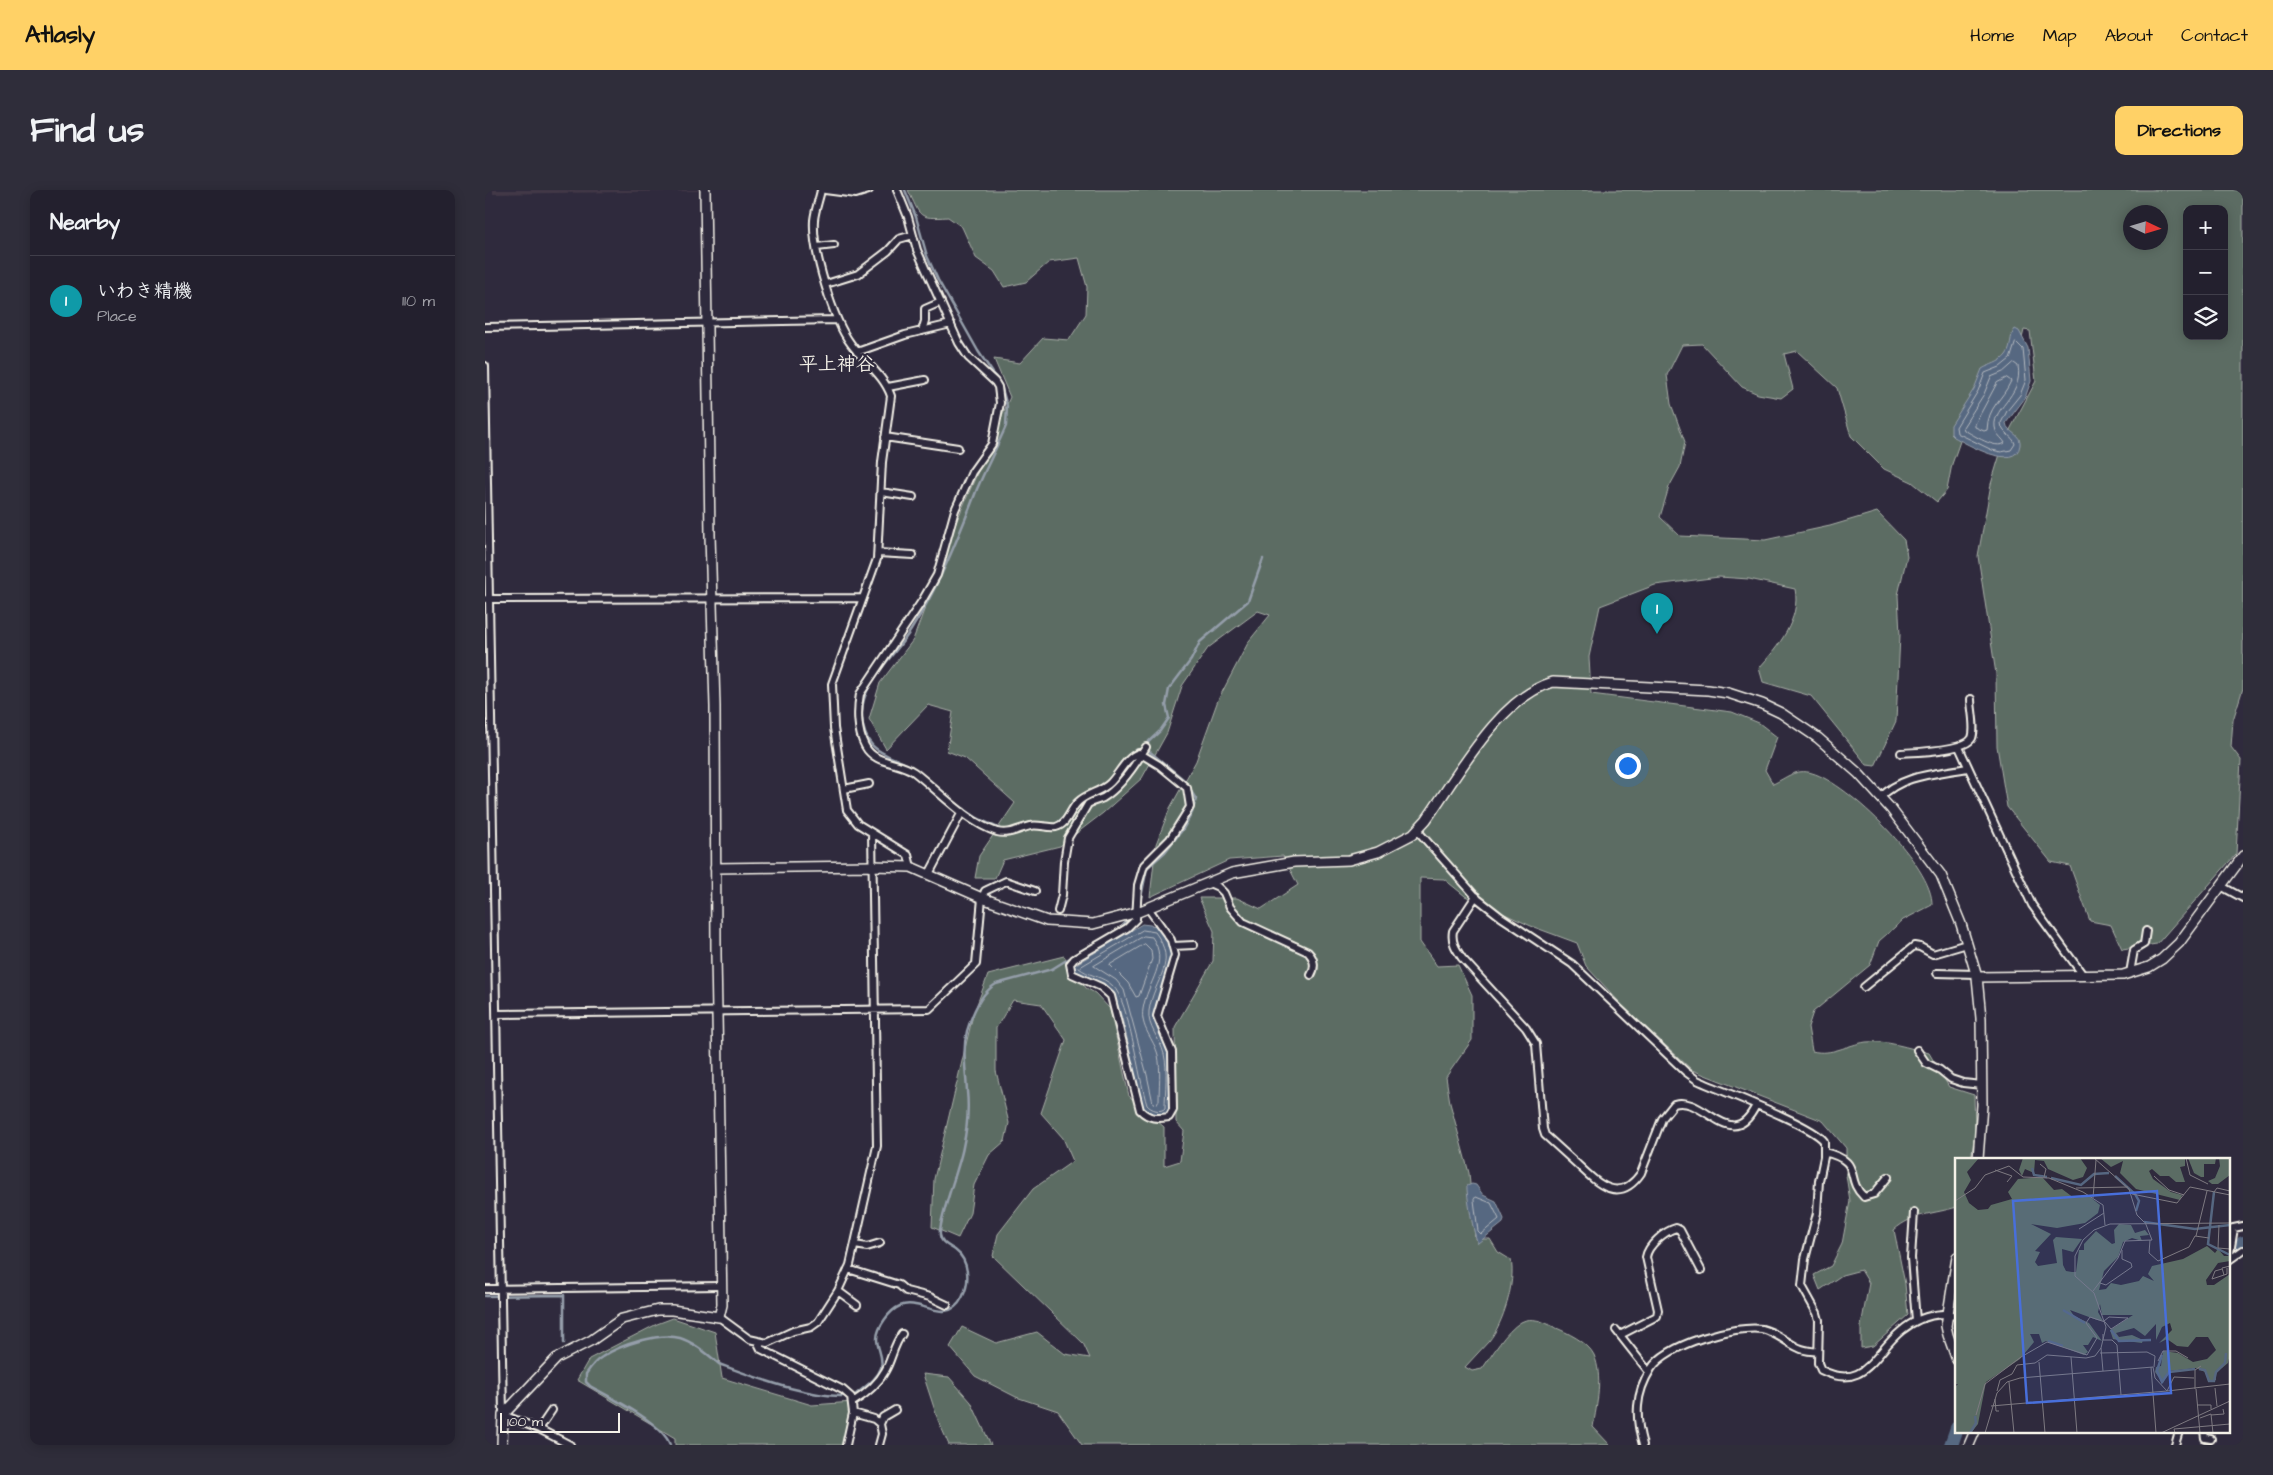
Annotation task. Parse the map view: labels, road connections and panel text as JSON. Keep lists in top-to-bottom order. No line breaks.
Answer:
{"districts":["平上神谷"],"scale_bar":"100 m","north":"right","page":{"header":"Atlasly","nav":["Home","Map","About","Contact"],"title":"Find us","buttons":"Directions","heading":"Nearby","map_buttons":["+","−"],"list":[{"mark":"1","name":"いわき精機","note":"Place","value":"110 m"}],"pins":"1","scale":"100 m"}}
